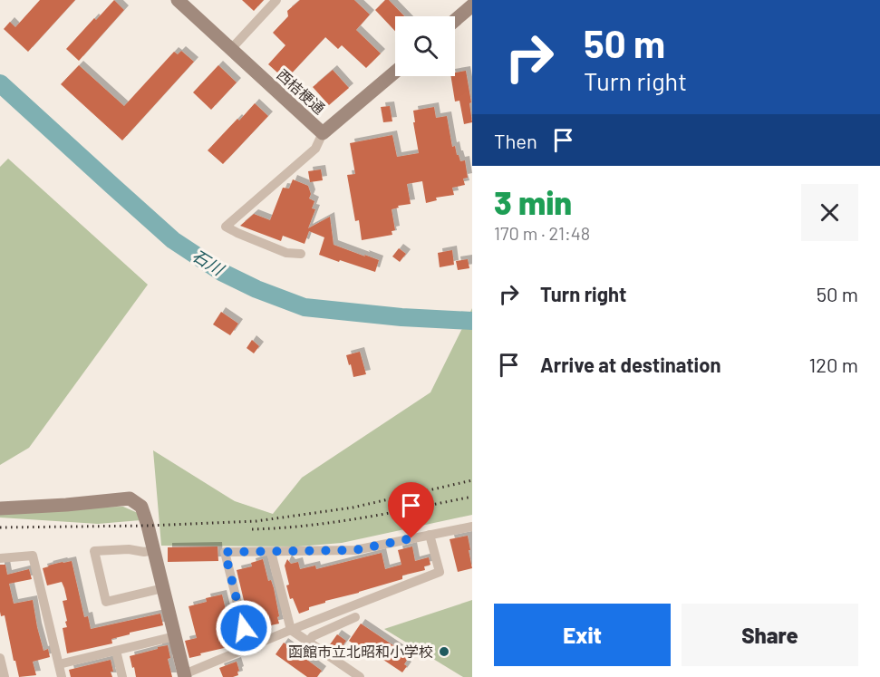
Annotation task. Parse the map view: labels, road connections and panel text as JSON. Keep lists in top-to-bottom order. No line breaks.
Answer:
{"streets":{"street":["西桔梗通"]},"water":["石川"],"places":["函館市立北昭和小学校"],"page":{"turn":["50 m","Turn right"],"then":"Then","heading":["3 min","170 m · 21:48"],"list":[{"name":"Turn right","value":"50 m"},{"name":"Arrive at destination","value":"120 m"}],"buttons":["Exit","Share"]}}
